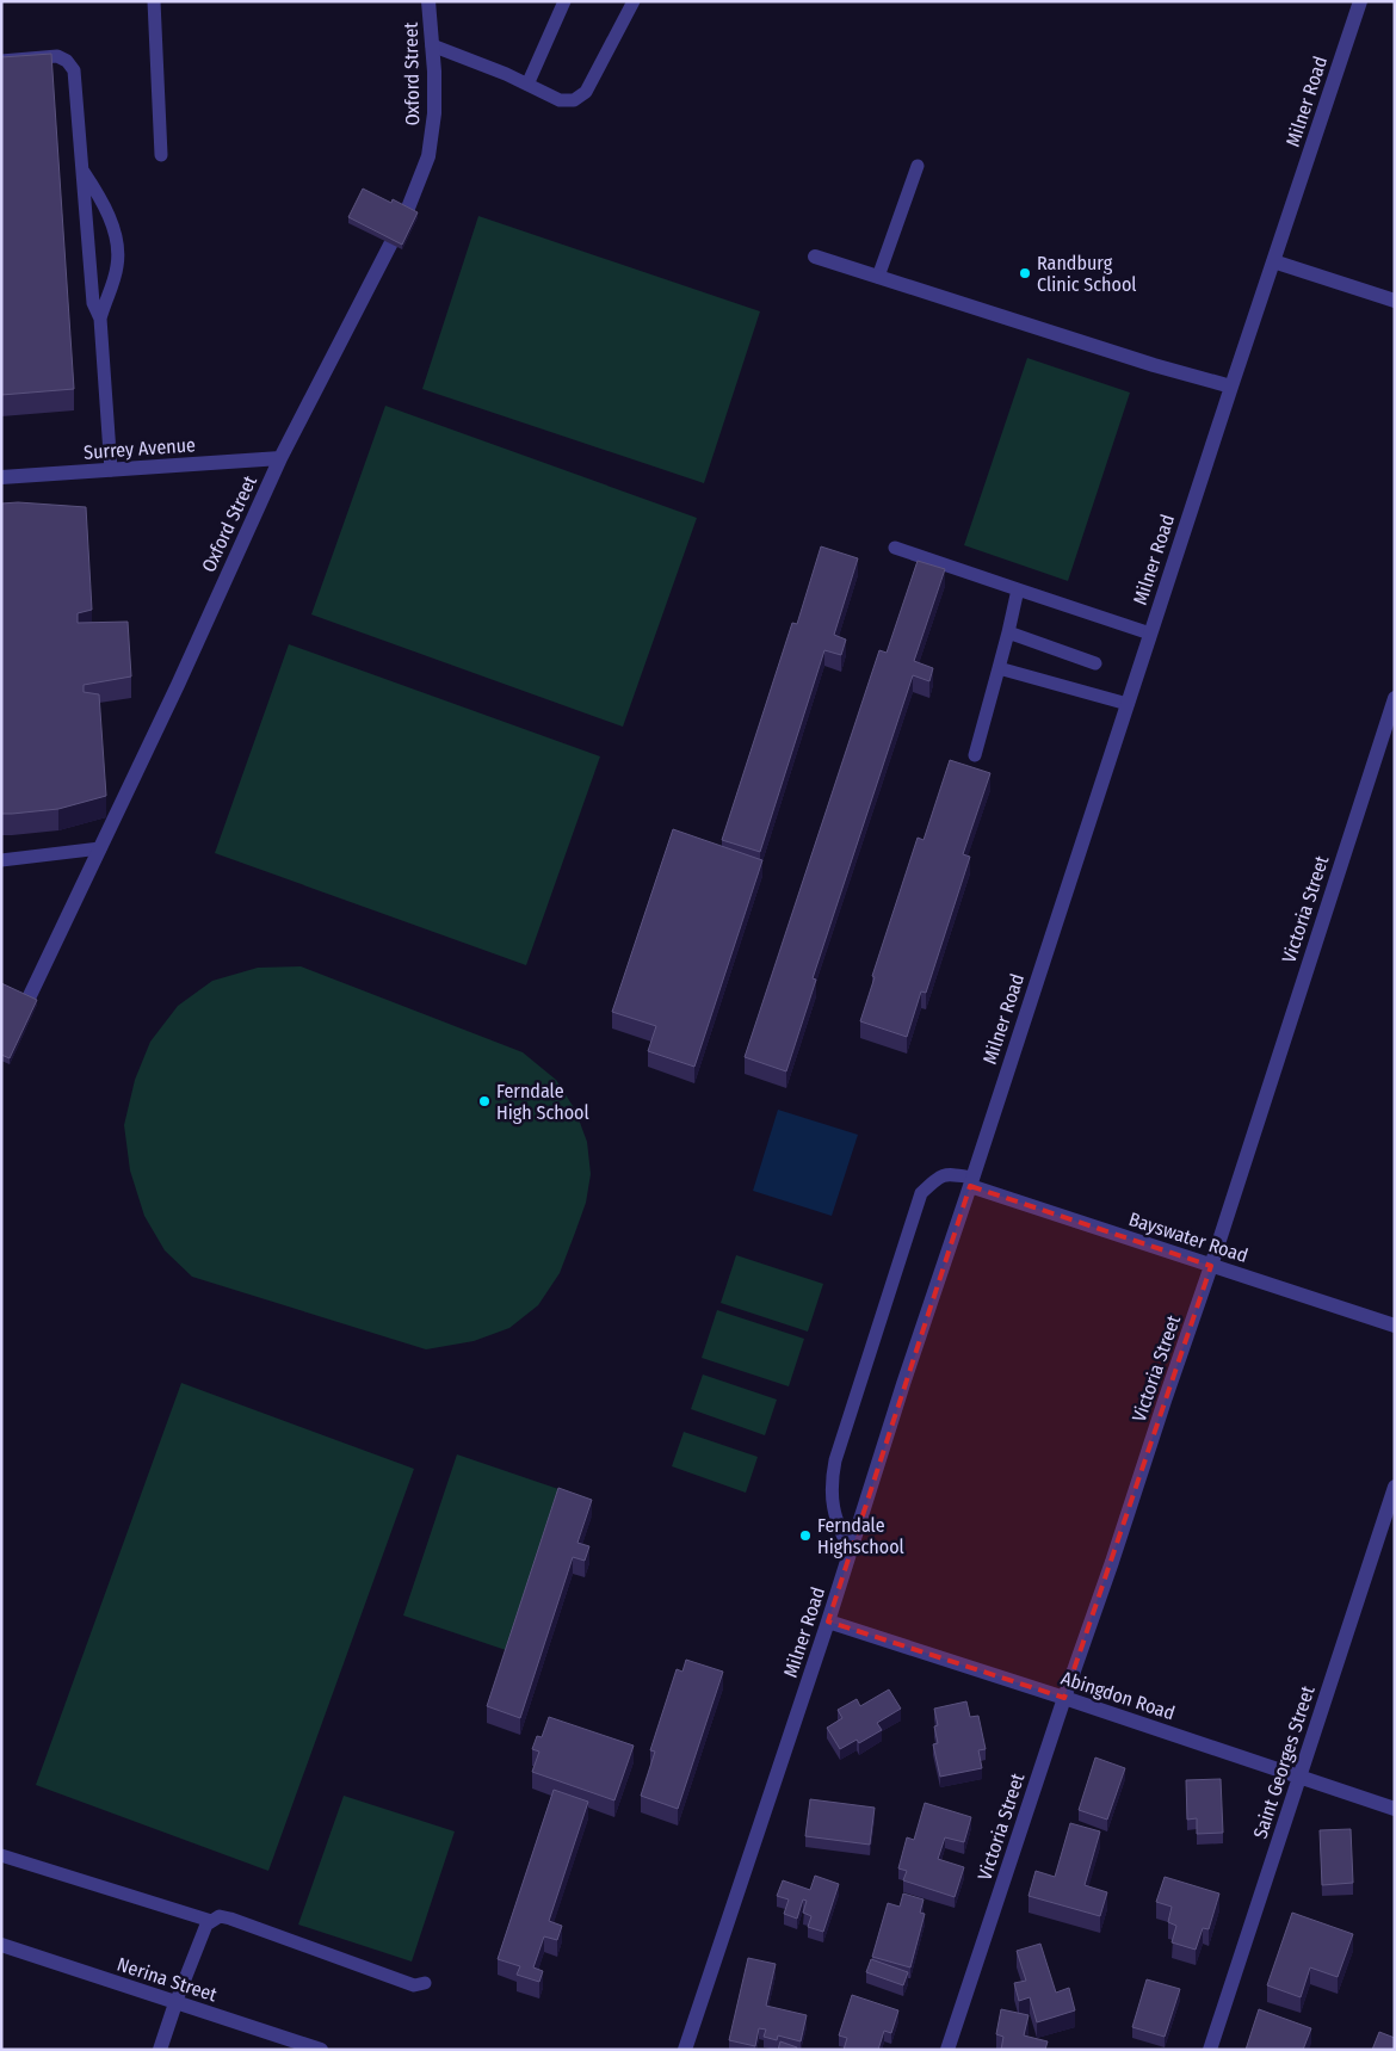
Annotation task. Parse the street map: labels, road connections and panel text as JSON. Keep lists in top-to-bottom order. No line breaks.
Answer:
{"streets":{"street":["Oxford Street","Milner Road","Surrey Avenue","Victoria Street","Bayswater Road","Abingdon Road","Saint Georges Street","Nerina Street"]},"crossings":[["Oxford Street","Surrey Avenue"],["Milner Road","Bayswater Road"],["Milner Road","Abingdon Road"],["Victoria Street","Bayswater Road"],["Victoria Street","Abingdon Road"],["Abingdon Road","Saint Georges Street"]],"places":["Randburg Clinic School","Ferndale High School","Ferndale Highschool"]}
